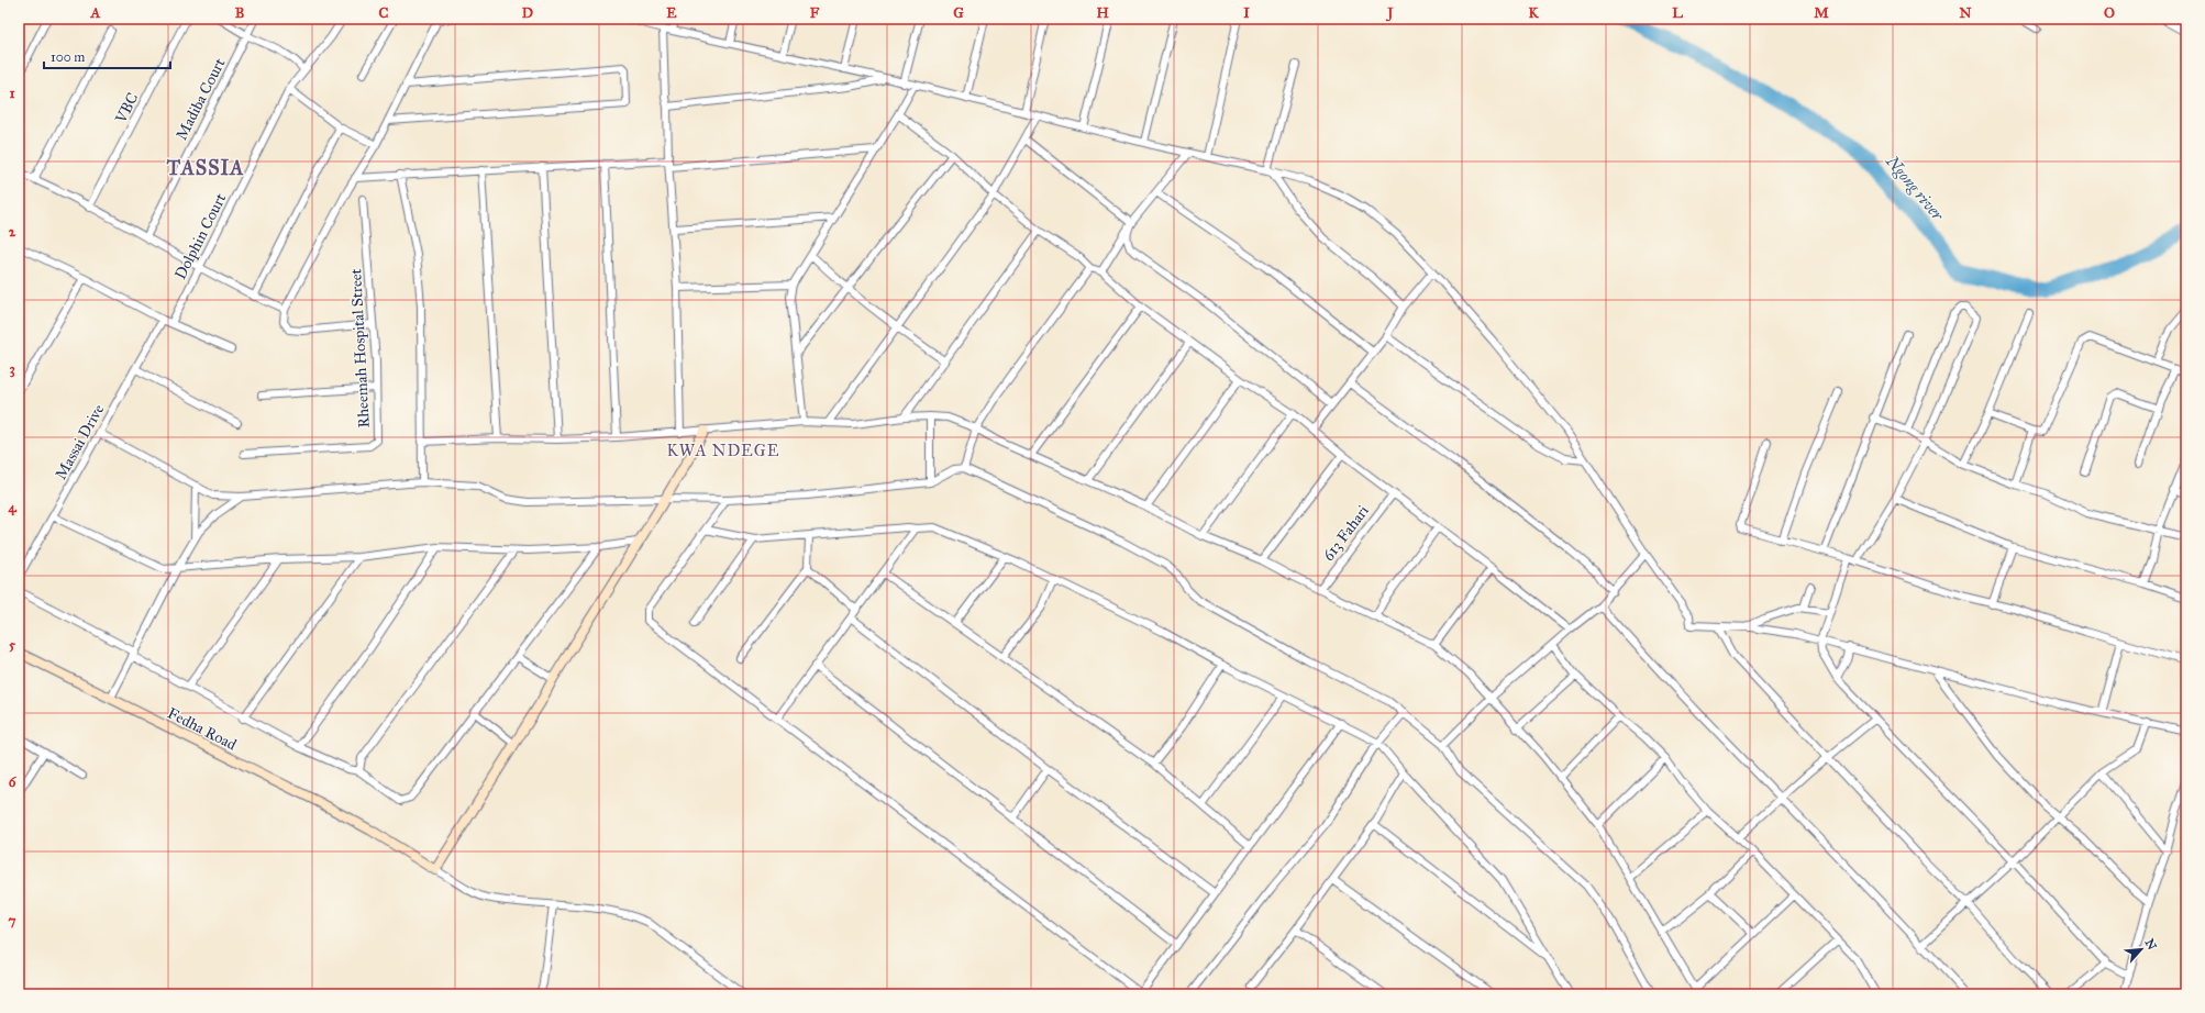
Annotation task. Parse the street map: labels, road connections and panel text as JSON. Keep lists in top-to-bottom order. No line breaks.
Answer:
{"streets":{"street":["Madiba Court","VBC","Dolphin Court","Rheemah Hospital Street","Massai Drive","613 Fahari","Fedha Road"]},"districts":["TASSIA","KWA NDEGE"],"water":["Ngong river"],"scale_bar":"100 m","north":"top right","grid":{"columns":["A","B","C","D","E","F","G","H","I","J","K","L","M","N","O"],"rows":["1","2","3","4","5","6","7"]}}
